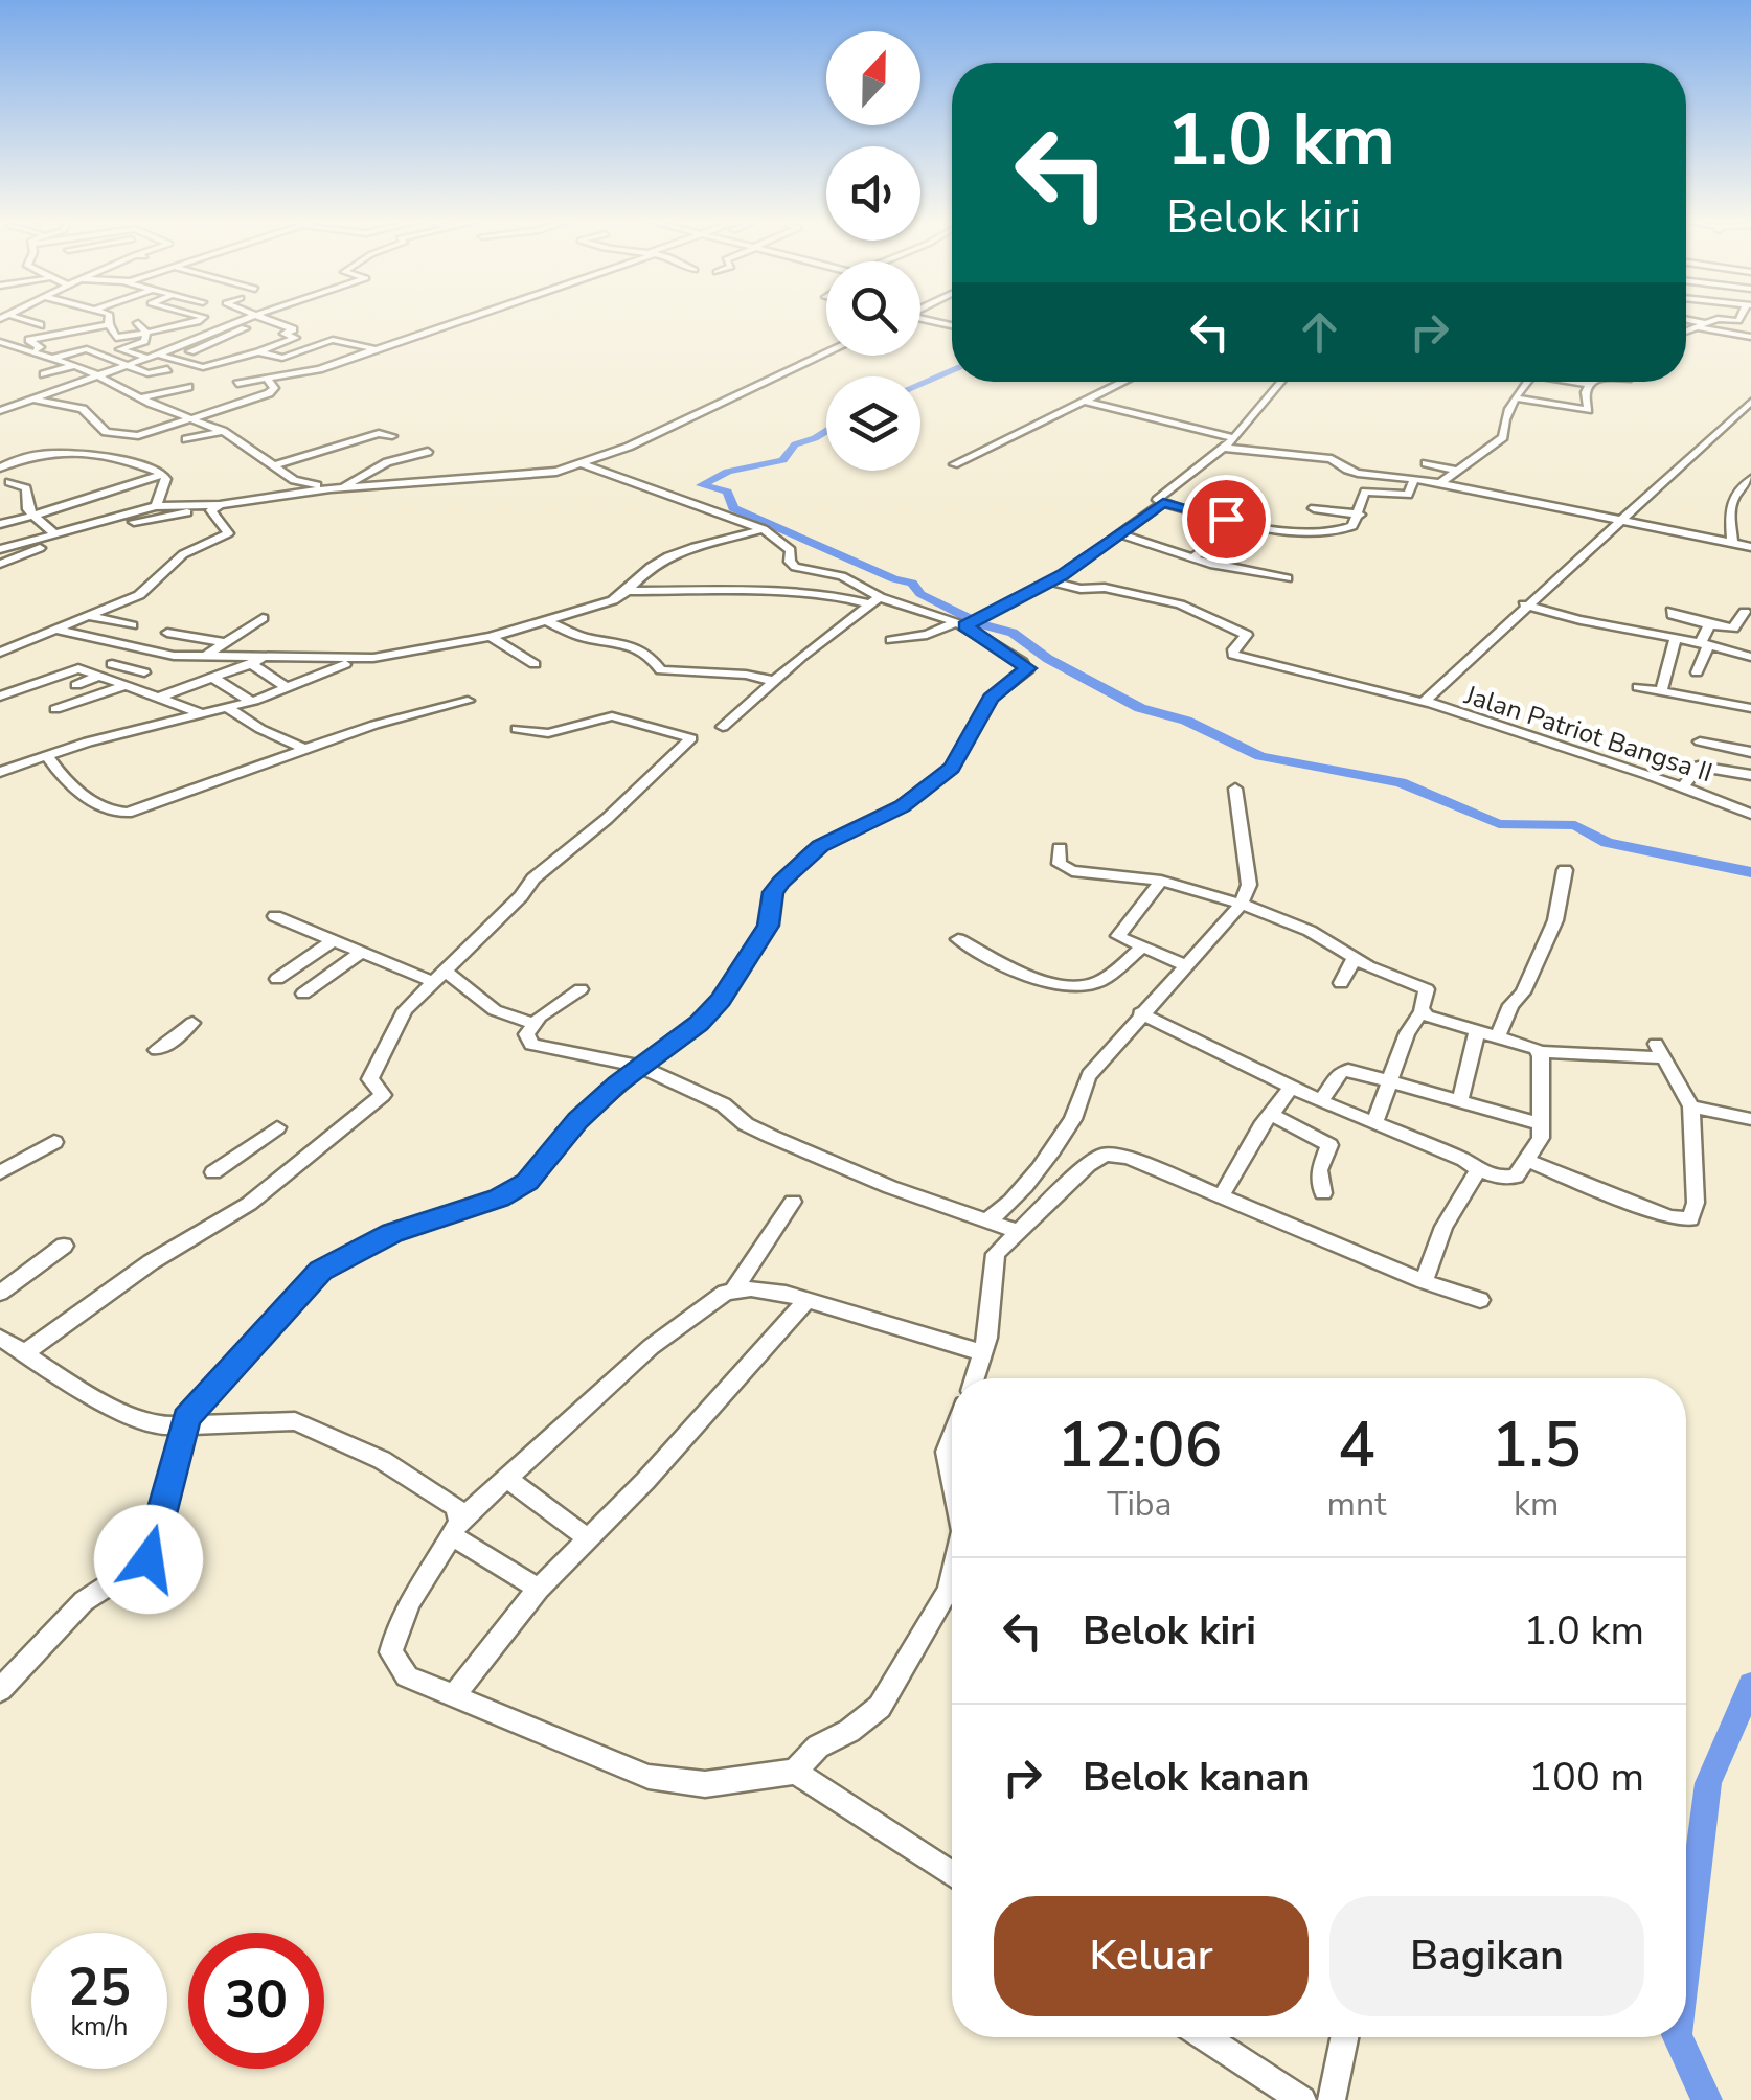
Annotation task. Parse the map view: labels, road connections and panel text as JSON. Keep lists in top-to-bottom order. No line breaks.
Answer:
{"streets":{"street":["Jalan Patriot Bangsa II"]},"north":"top","page":{"turn":["1.0 km","Belok kiri"],"eta":["12:06","Tiba","4","mnt","1.5","km"],"list":[{"name":"Belok kiri","value":"1.0 km"},{"name":"Belok kanan","value":"100 m"}],"buttons":["Keluar","Bagikan"],"speed":"25 km/h","limit":"30"}}
